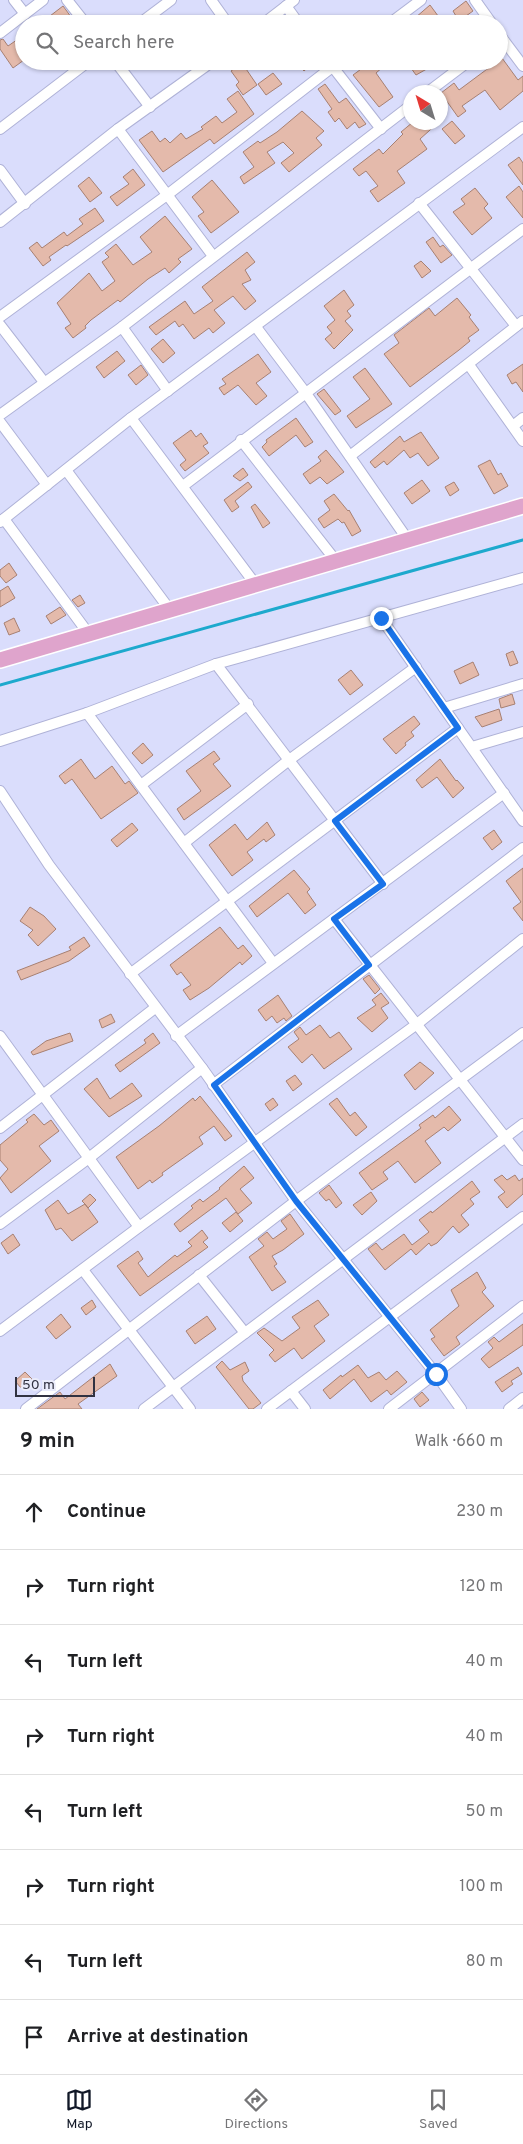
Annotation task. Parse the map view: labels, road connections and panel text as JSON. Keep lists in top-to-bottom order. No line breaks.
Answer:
{"scale_bar":"50 m","north":"top left","page":{"search":"Search here","scale":"50 m","heading":["9 min","Walk · 660 m"],"list":[["Continue","230 m"],["Turn right","120 m"],["Turn left","40 m"],["Turn right","40 m"],["Turn left","50 m"],["Turn right","100 m"],["Turn left","80 m"],"Arrive at destination"],"nav":["Map","Directions","Saved"]}}
